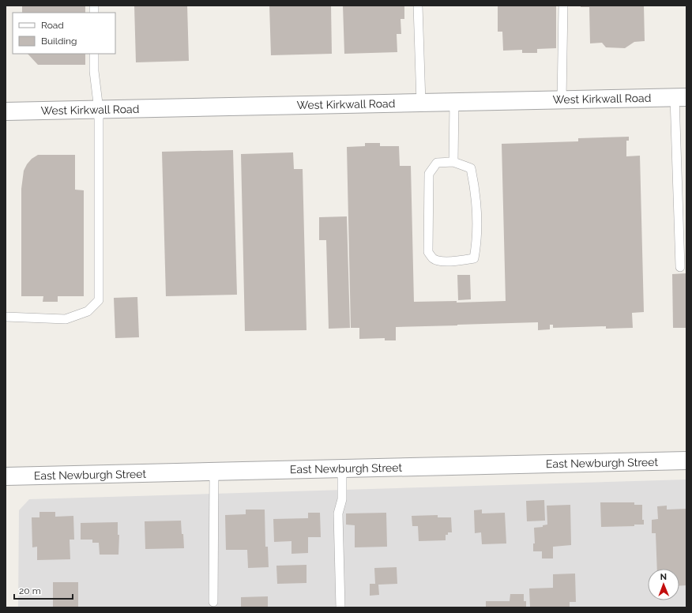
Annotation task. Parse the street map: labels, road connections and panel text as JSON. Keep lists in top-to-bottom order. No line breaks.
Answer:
{"streets":{"street":["West Kirkwall Road","East Newburgh Street"]},"legend":["Road","Building"],"scale_bar":"20 m","north":"top"}
